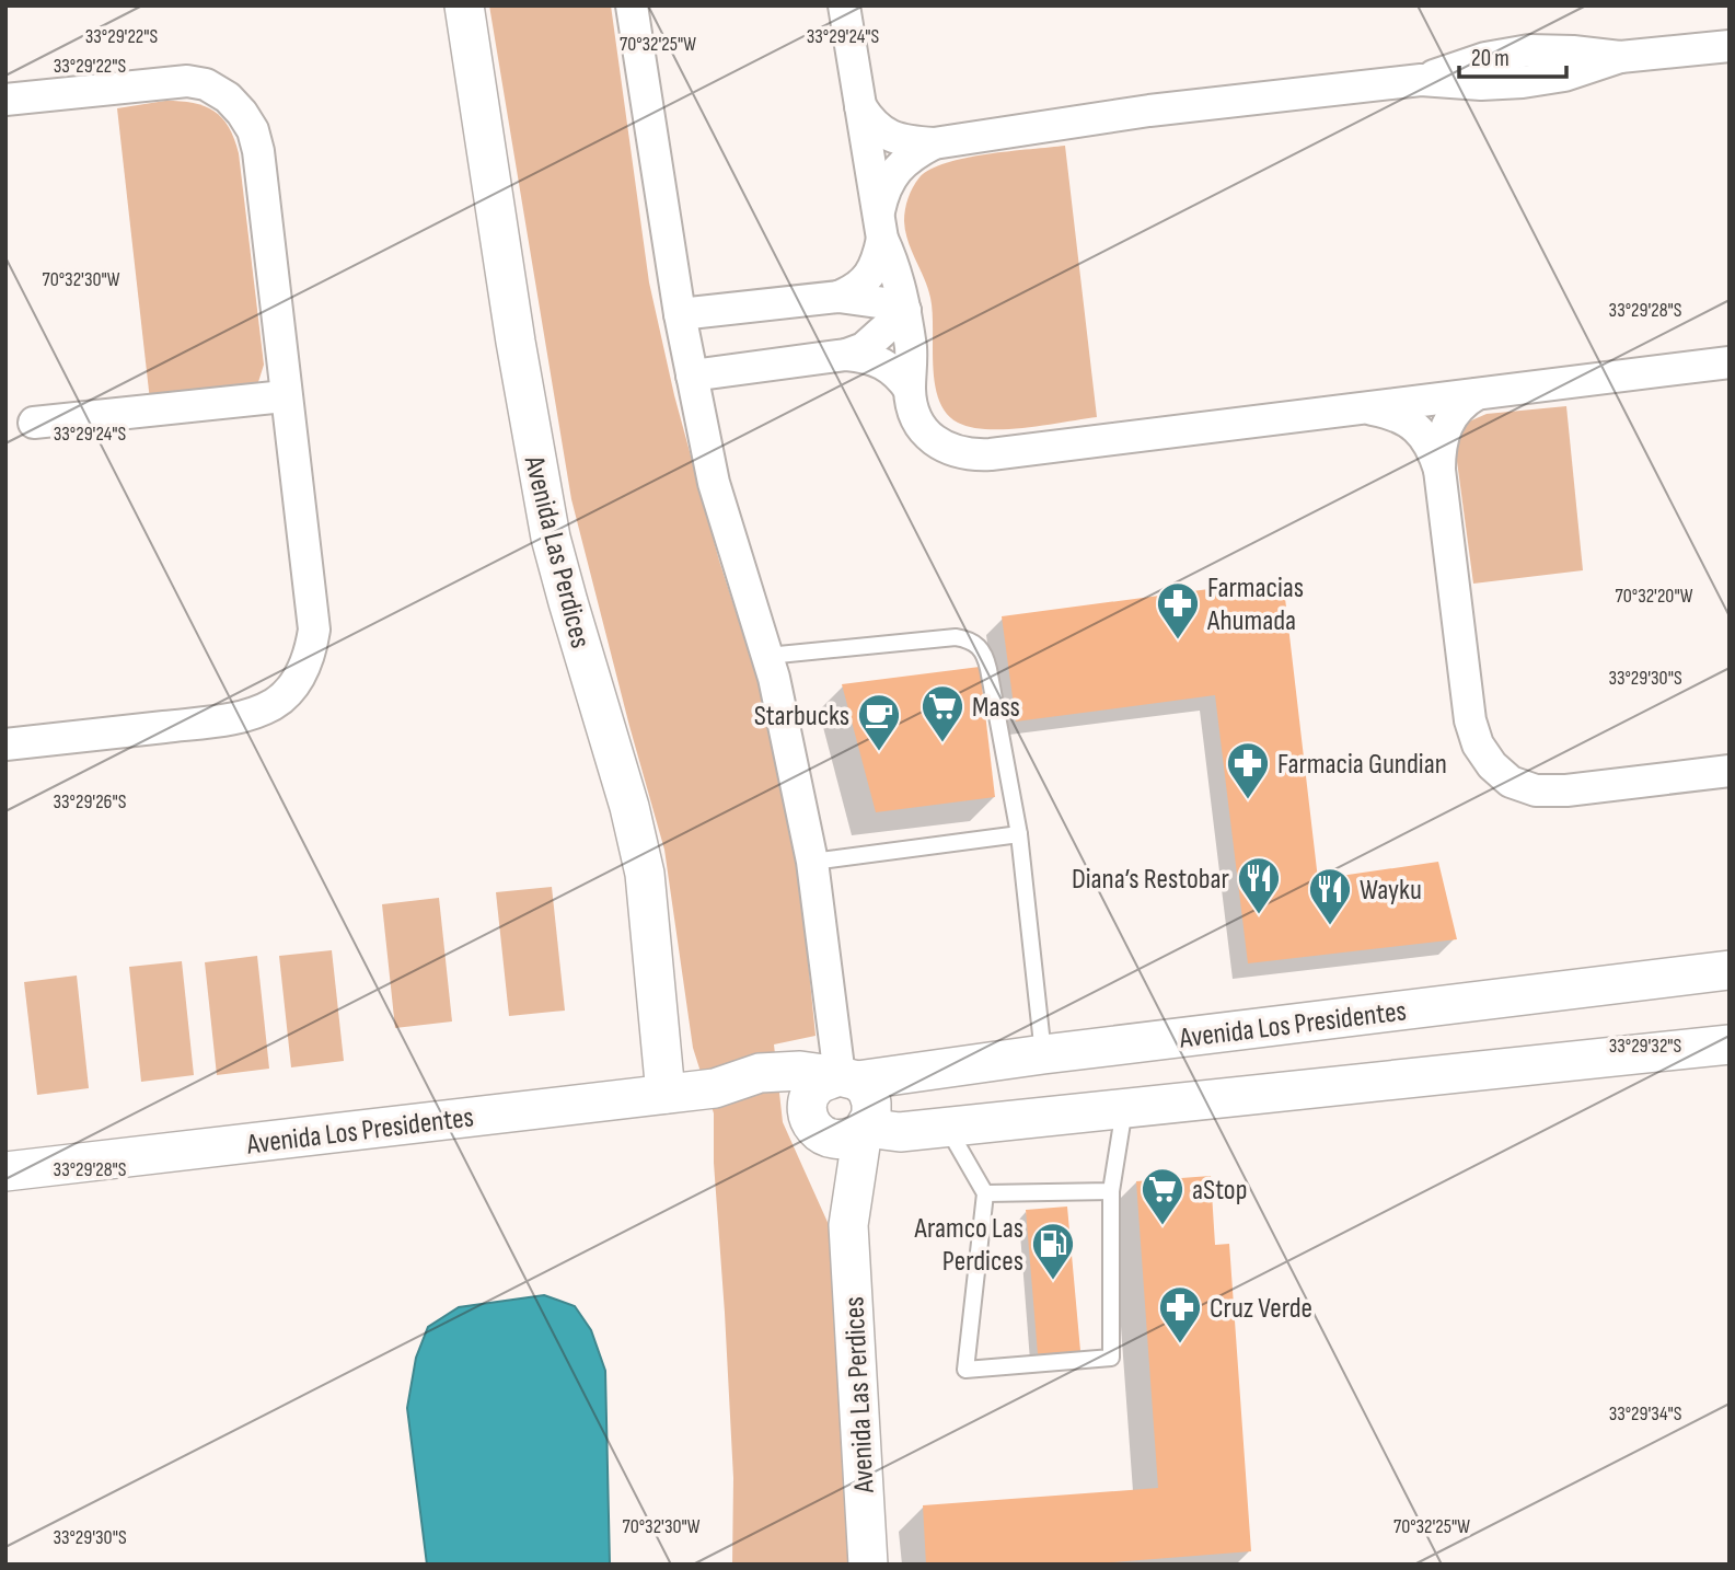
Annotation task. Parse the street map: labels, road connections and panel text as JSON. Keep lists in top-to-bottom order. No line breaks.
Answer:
{"streets":{"street":["Avenida Las Perdices","Avenida Los Presidentes"]},"crossings":[["Avenida Las Perdices","Avenida Los Presidentes"]],"places":{"pharmacy":["Farmacias Ahumada","Farmacia Gundian","Cruz Verde"],"supermarket":["Mass","aStop"],"cafe":["Starbucks"],"restaurant":["Diana’s Restobar","Wayku"],"fuel station":["Aramco Las Perdices"]},"scale_bar":"20 m","coordinates":["33°29'24\"S","33°29'22\"S","70°32'25\"W","70°32'30\"W","33°29'28\"S","70°32'20\"W","33°29'30\"S","33°29'26\"S","33°29'32\"S","33°29'34\"S"]}
